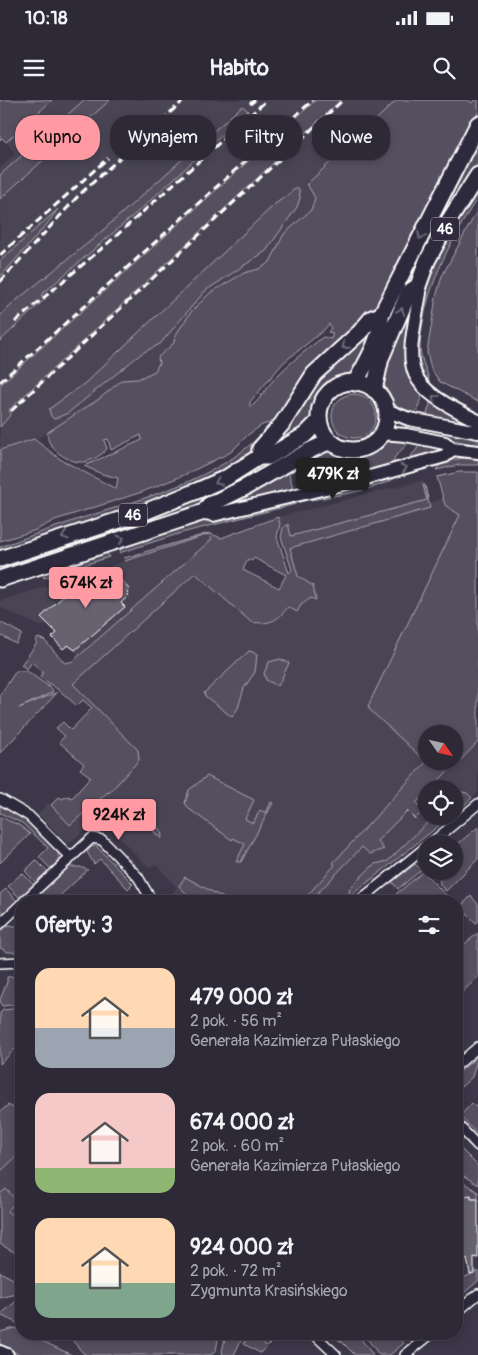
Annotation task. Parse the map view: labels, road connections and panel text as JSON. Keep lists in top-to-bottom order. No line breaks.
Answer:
{"streets":{"main road":["46"]},"north":"bottom right","page":{"status":"10:18","header":"Habito","chip":["Kupno","Wynajem","Filtry","Nowe"],"price":["479K zł","674K zł","924K zł"],"heading":"Oferty: 3","list":[{"name":"479 000 zł","note":"2 pok. · 56 m² · Generała Kazimierza Pułaskiego"},{"name":"674 000 zł","note":"2 pok. · 60 m² · Generała Kazimierza Pułaskiego"},{"name":"924 000 zł","note":"2 pok. · 72 m² · Zygmunta Krasińskiego"}]}}
